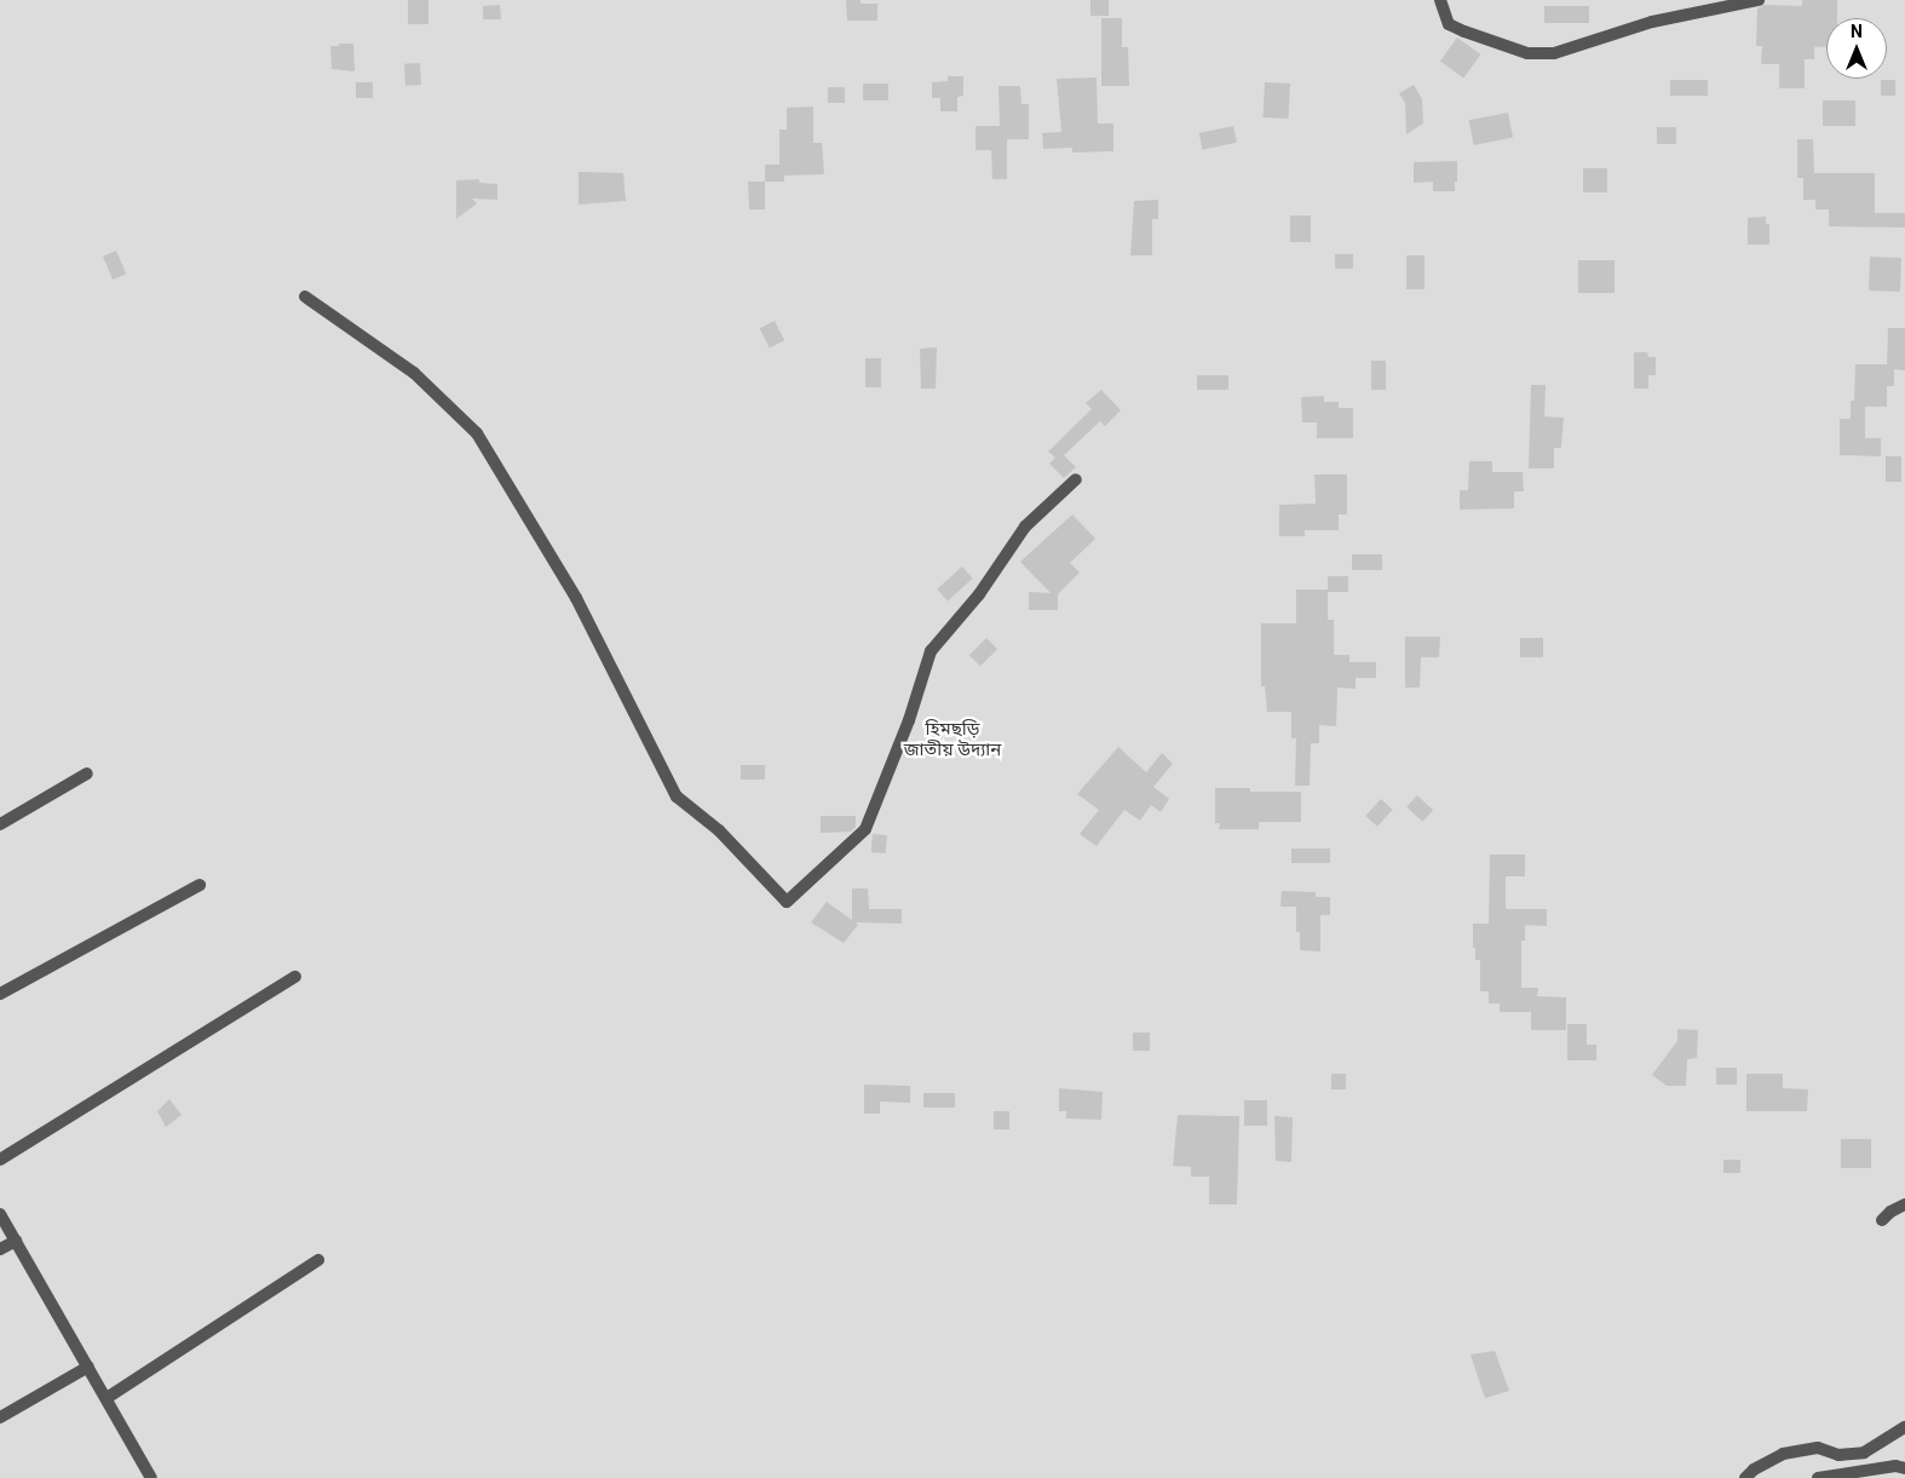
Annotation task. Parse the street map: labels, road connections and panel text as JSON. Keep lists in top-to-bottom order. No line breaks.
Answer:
{"parks":["হিমছড়ি জাতীয় উদ্যান"],"north":"top"}
